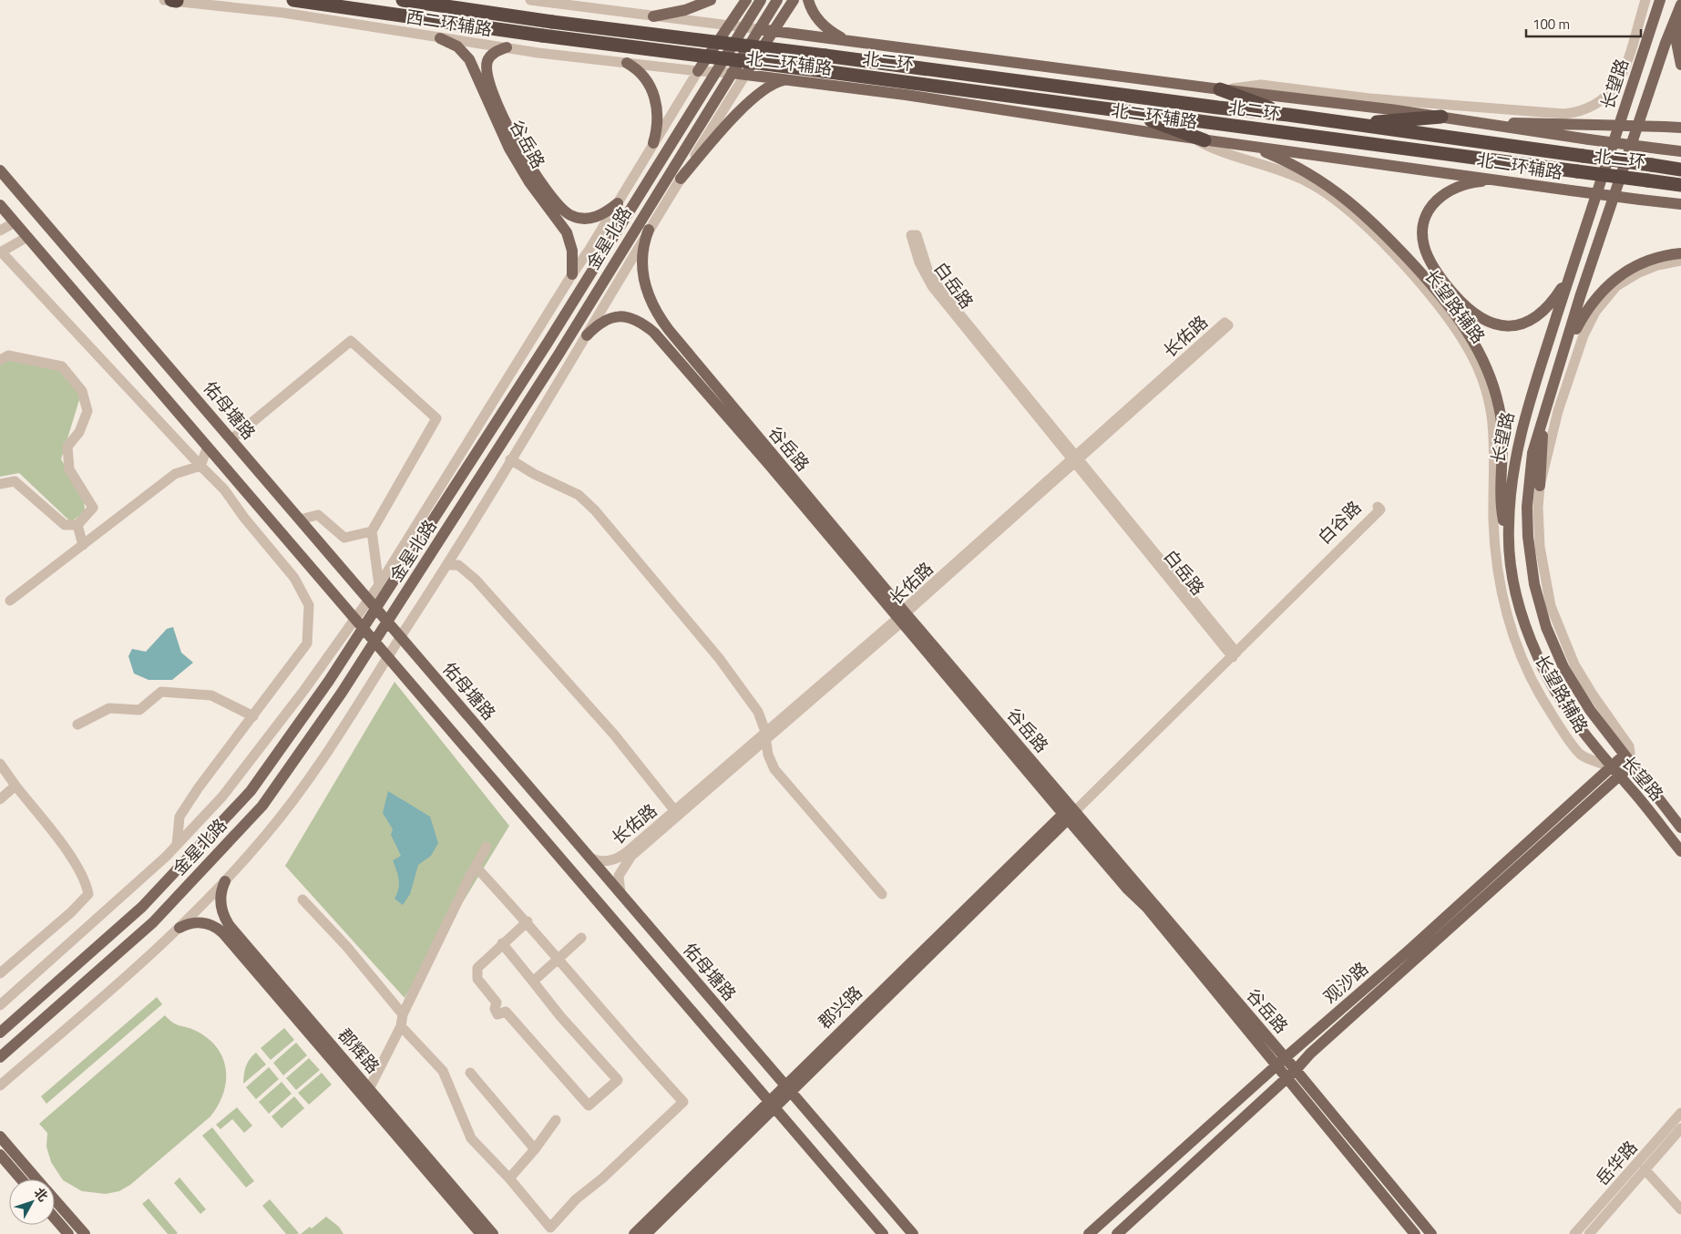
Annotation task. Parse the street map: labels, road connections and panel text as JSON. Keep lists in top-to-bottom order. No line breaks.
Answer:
{"streets":{"highway":["北二环"],"main road":["北二环辅路","长望路","谷岳路","金星北路","佑母塘路","观沙路","郡兴路","郡辉路"],"street":["西二环辅路","白岳路","长望路辅路","长佑路","白谷路","岳华路"]},"crossings":[["西二环辅路","北二环辅路"],["西二环辅路","谷岳路"],["西二环辅路","金星北路"],["北二环辅路","金星北路"],["北二环辅路","长望路辅路"],["长望路","长望路辅路"],["长望路","观沙路"],["谷岳路","长佑路"],["谷岳路","白谷路"],["谷岳路","观沙路"],["谷岳路","郡兴路"],["金星北路","佑母塘路"],["白岳路","长佑路"],["白岳路","白谷路"],["长望路辅路","观沙路"],["长佑路","佑母塘路"],["佑母塘路","郡兴路"],["白谷路","郡兴路"]],"scale_bar":"100 m","north":"top right"}
